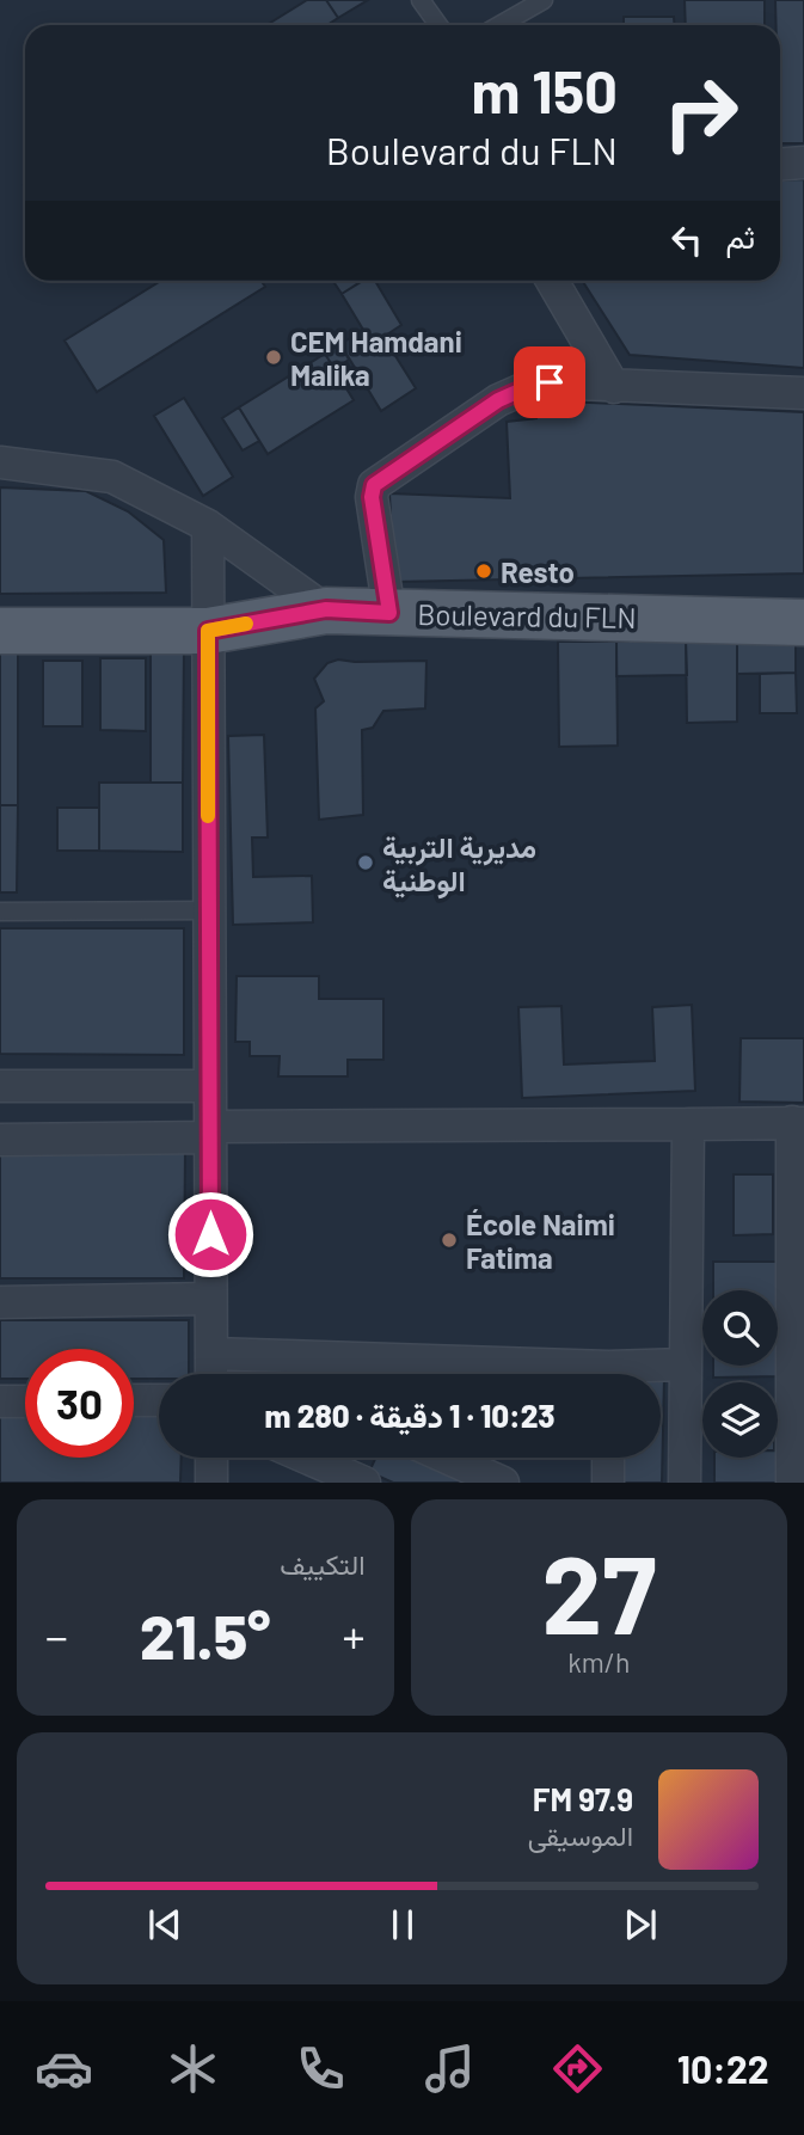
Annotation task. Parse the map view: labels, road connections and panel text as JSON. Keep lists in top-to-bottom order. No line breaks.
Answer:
{"streets":{"main road":["Boulevard du FLN"]},"places":["CEM Hamdani Malika","Resto","مديرية التربية الوطنية","École Naimi Fatima"],"page":{"turn":["150 m","Boulevard du FLN"],"then":"ثم","limit":"30","trip":"10:23 · 1 دقيقة · 280 m","tile":[["27","km/h"],"التكييف"],"heat":["−","21.5°","+"],"song":["97.9 FM","الموسيقى"],"tabs":"10:22"}}
